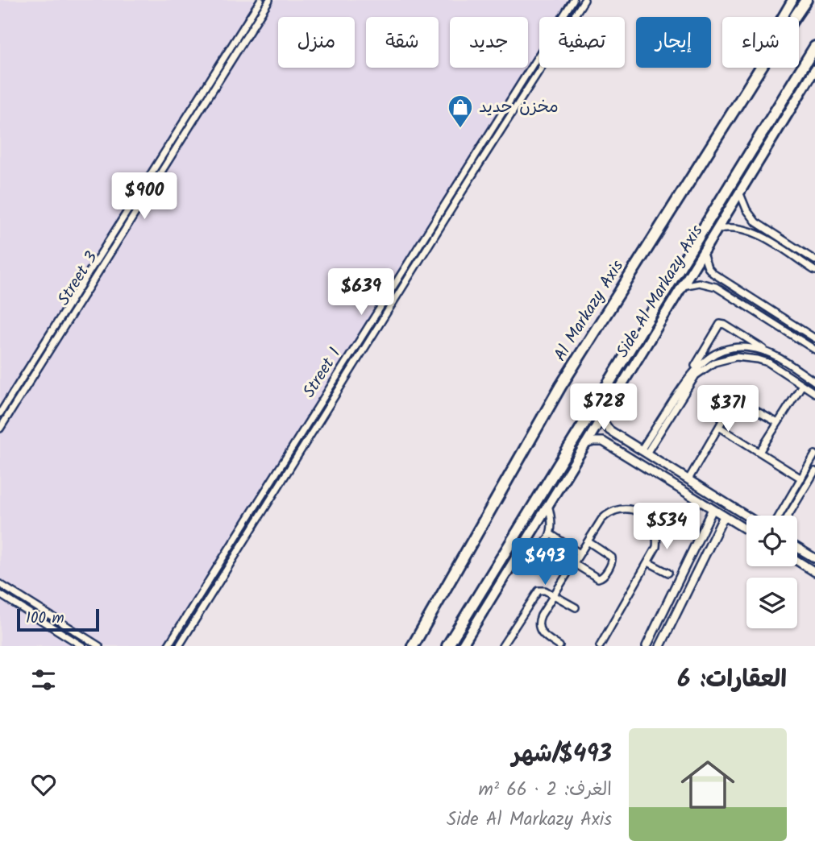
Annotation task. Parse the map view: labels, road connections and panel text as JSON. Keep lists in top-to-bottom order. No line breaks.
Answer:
{"streets":{"highway":["Al Markazy Axis"],"main road":["Side Al Markazy Axis"],"street":["Street 3","Street 1"]},"places":{"shop":["مخزن حديد"]},"scale_bar":"100 m","page":{"chip":["شراء","إيجار","تصفية","جديد","شقة","منزل"],"price":["$900","$639","$728","$371","$534","$493"],"scale":"100 m","heading":"العقارات: 6","list":[{"name":"$493/شهر","note":"الغرف: 2 · 66 m² · Side Al Markazy Axis"}]}}
